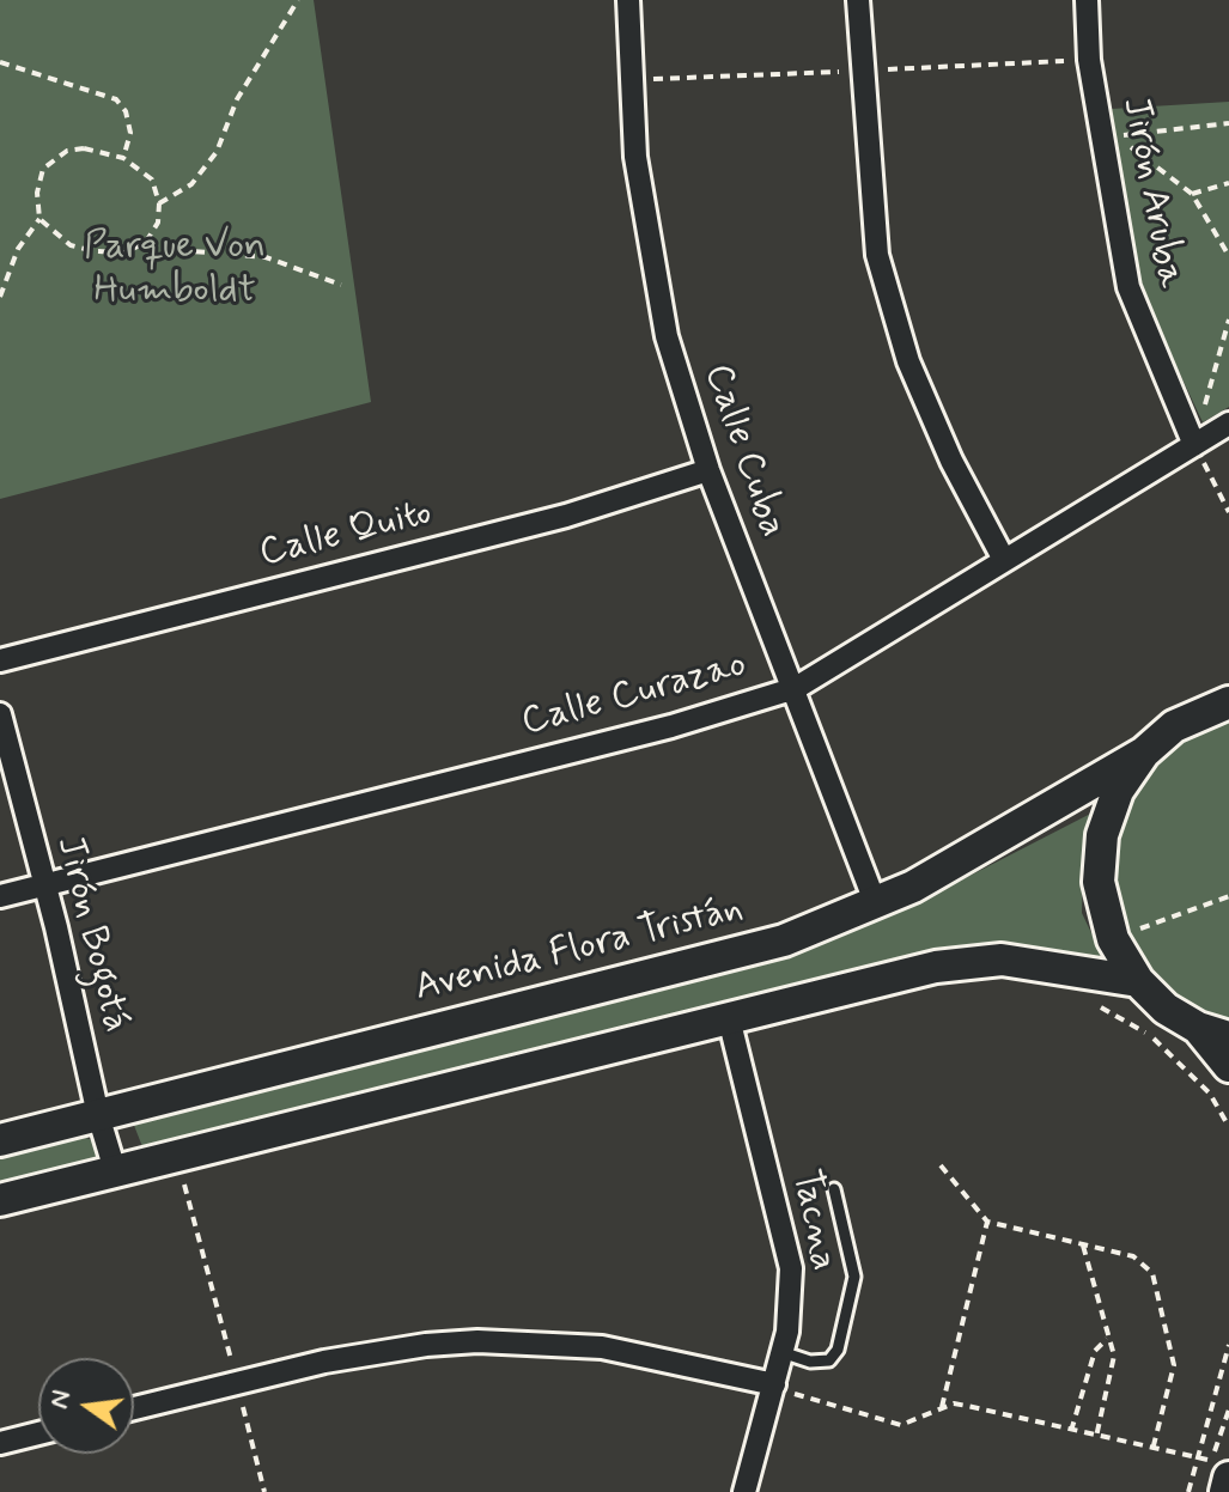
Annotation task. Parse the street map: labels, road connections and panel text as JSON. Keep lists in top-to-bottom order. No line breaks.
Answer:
{"streets":{"main road":["Avenida Flora Tristán"],"street":["Jirón Aruba","Calle Cuba","Calle Quito","Calle Curazao","Jirón Bogotá","Tacna"]},"crossings":[["Jirón Aruba","Calle Curazao"],["Calle Cuba","Calle Quito"],["Calle Cuba","Calle Curazao"],["Calle Cuba","Avenida Flora Tristán"],["Calle Curazao","Jirón Bogotá"],["Jirón Bogotá","Avenida Flora Tristán"]],"parks":["Parque Von Humboldt"],"north":"left"}
